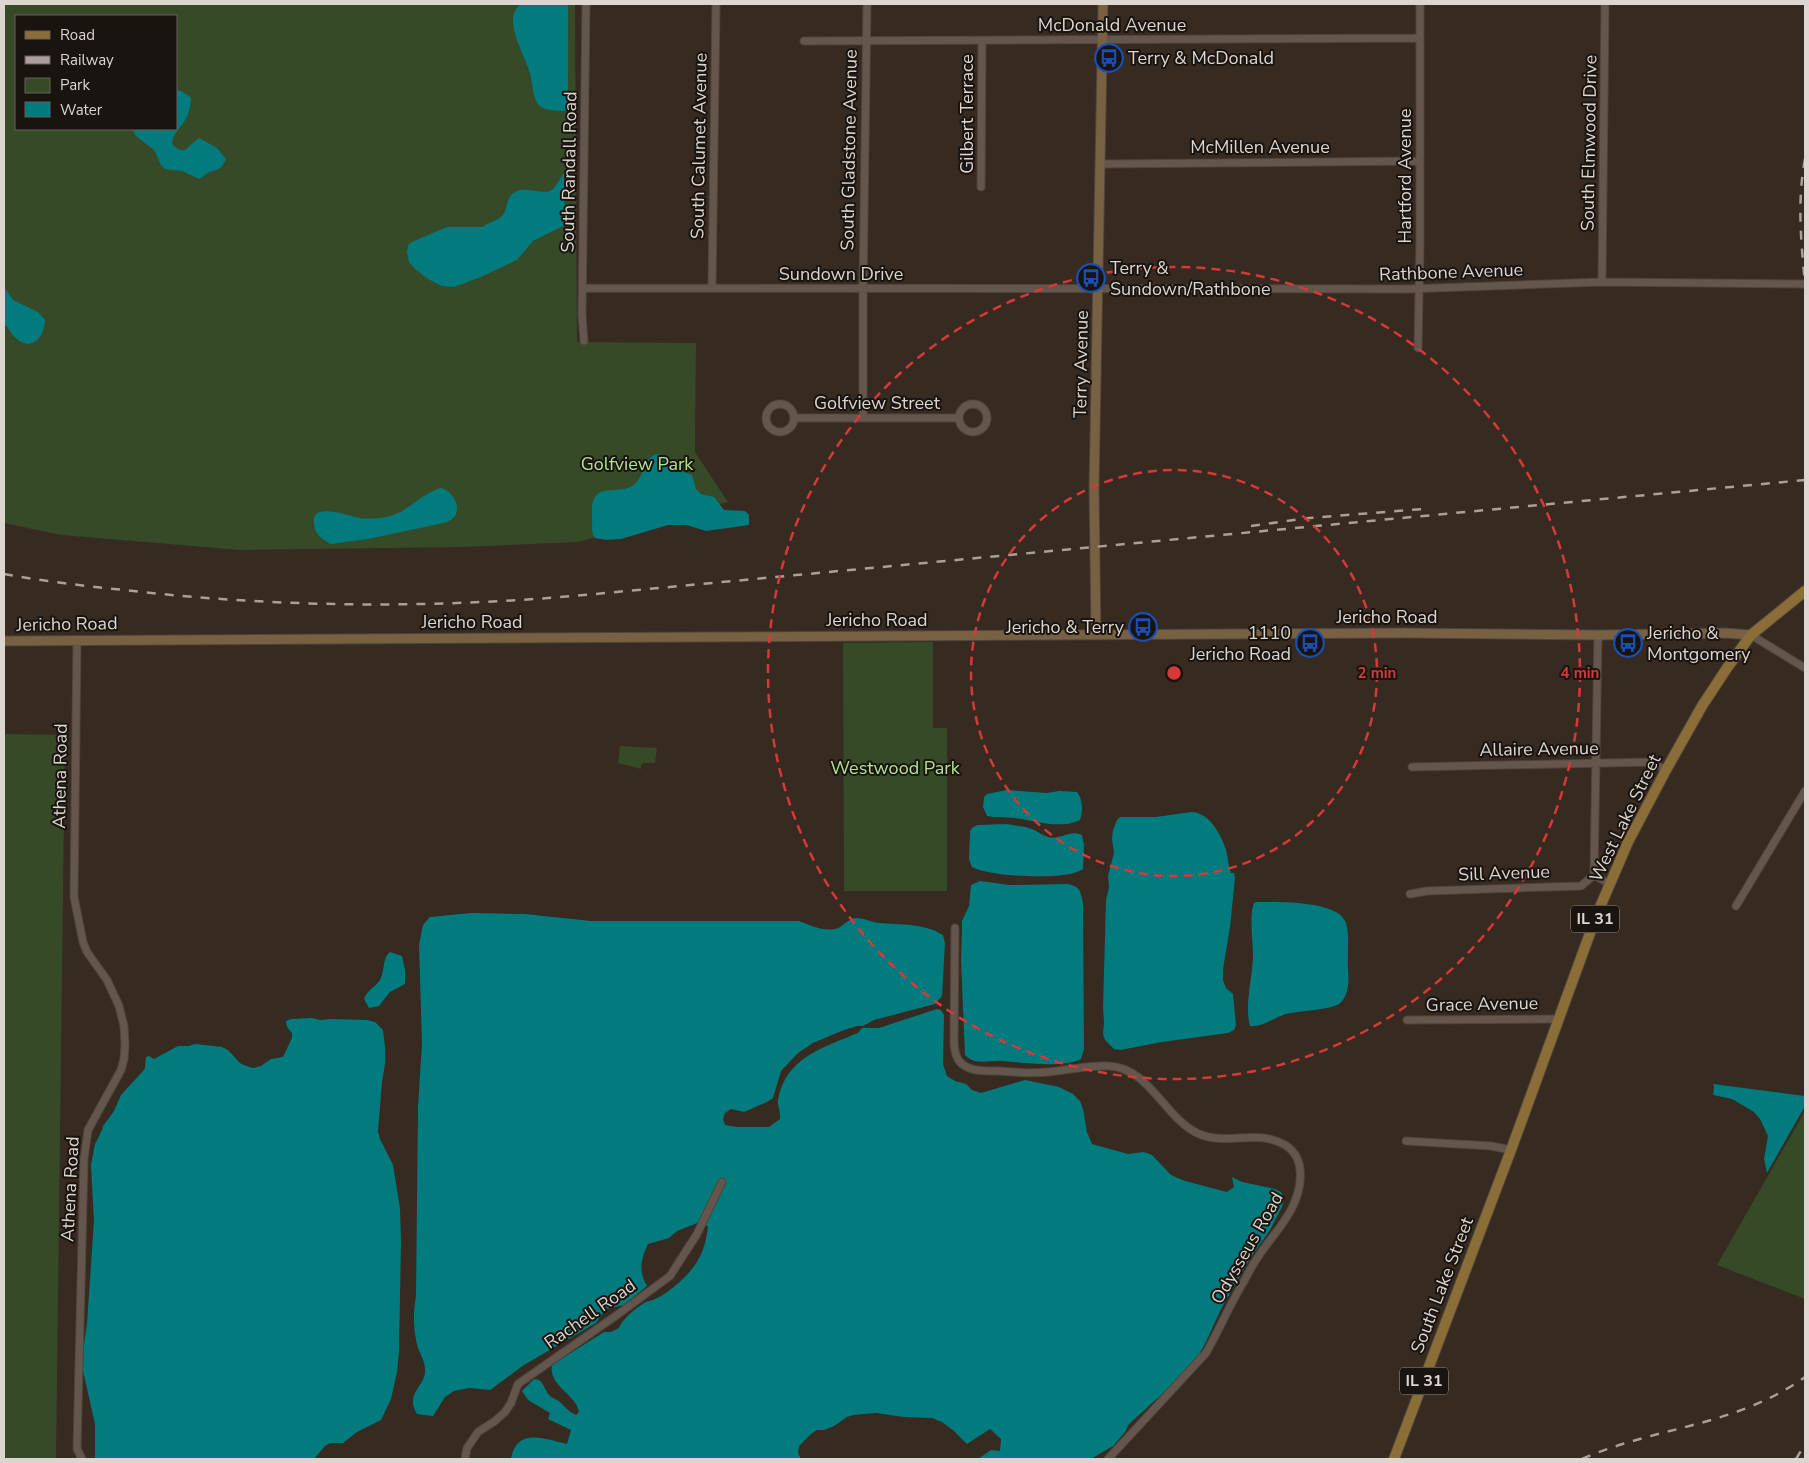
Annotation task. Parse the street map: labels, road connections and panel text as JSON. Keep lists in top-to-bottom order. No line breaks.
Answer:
{"streets":{"main road":["Terry Avenue","Jericho Road","West Lake Street","IL 31","South Lake Street"],"street":["McDonald Avenue","Gilbert Terrace","South Elmwood Drive","South Calumet Avenue","McMillen Avenue","South Gladstone Avenue","South Randall Road","Hartford Avenue","Rathbone Avenue","Sundown Drive","Golfview Street","Allaire Avenue","Athena Road","Sill Avenue","Grace Avenue","Odysseus Road","Rachell Road"]},"crossings":[["McDonald Avenue","Gilbert Terrace"],["McDonald Avenue","South Gladstone Avenue"],["McDonald Avenue","Hartford Avenue"],["McDonald Avenue","Terry Avenue"],["South Elmwood Drive","Rathbone Avenue"],["South Calumet Avenue","Sundown Drive"],["McMillen Avenue","Hartford Avenue"],["McMillen Avenue","Terry Avenue"],["South Gladstone Avenue","Sundown Drive"],["South Gladstone Avenue","Golfview Street"],["South Randall Road","Sundown Drive"],["Hartford Avenue","Rathbone Avenue"],["Rathbone Avenue","Sundown Drive"],["Rathbone Avenue","Terry Avenue"],["Sundown Drive","Terry Avenue"],["Terry Avenue","Jericho Road"],["Jericho Road","Athena Road"],["Jericho Road","West Lake Street"],["Allaire Avenue","West Lake Street"],["West Lake Street","Grace Avenue"],["West Lake Street","South Lake Street"]],"parks":["Golfview Park","Westwood Park"],"places":{"bus stop":["Terry & McDonald","Terry & Sundown/Rathbone","Jericho & Terry","1110 Jericho Road","Jericho & Montgomery"]},"legend":["Road","Railway","Park","Water"],"rings":["2 min","4 min"]}
